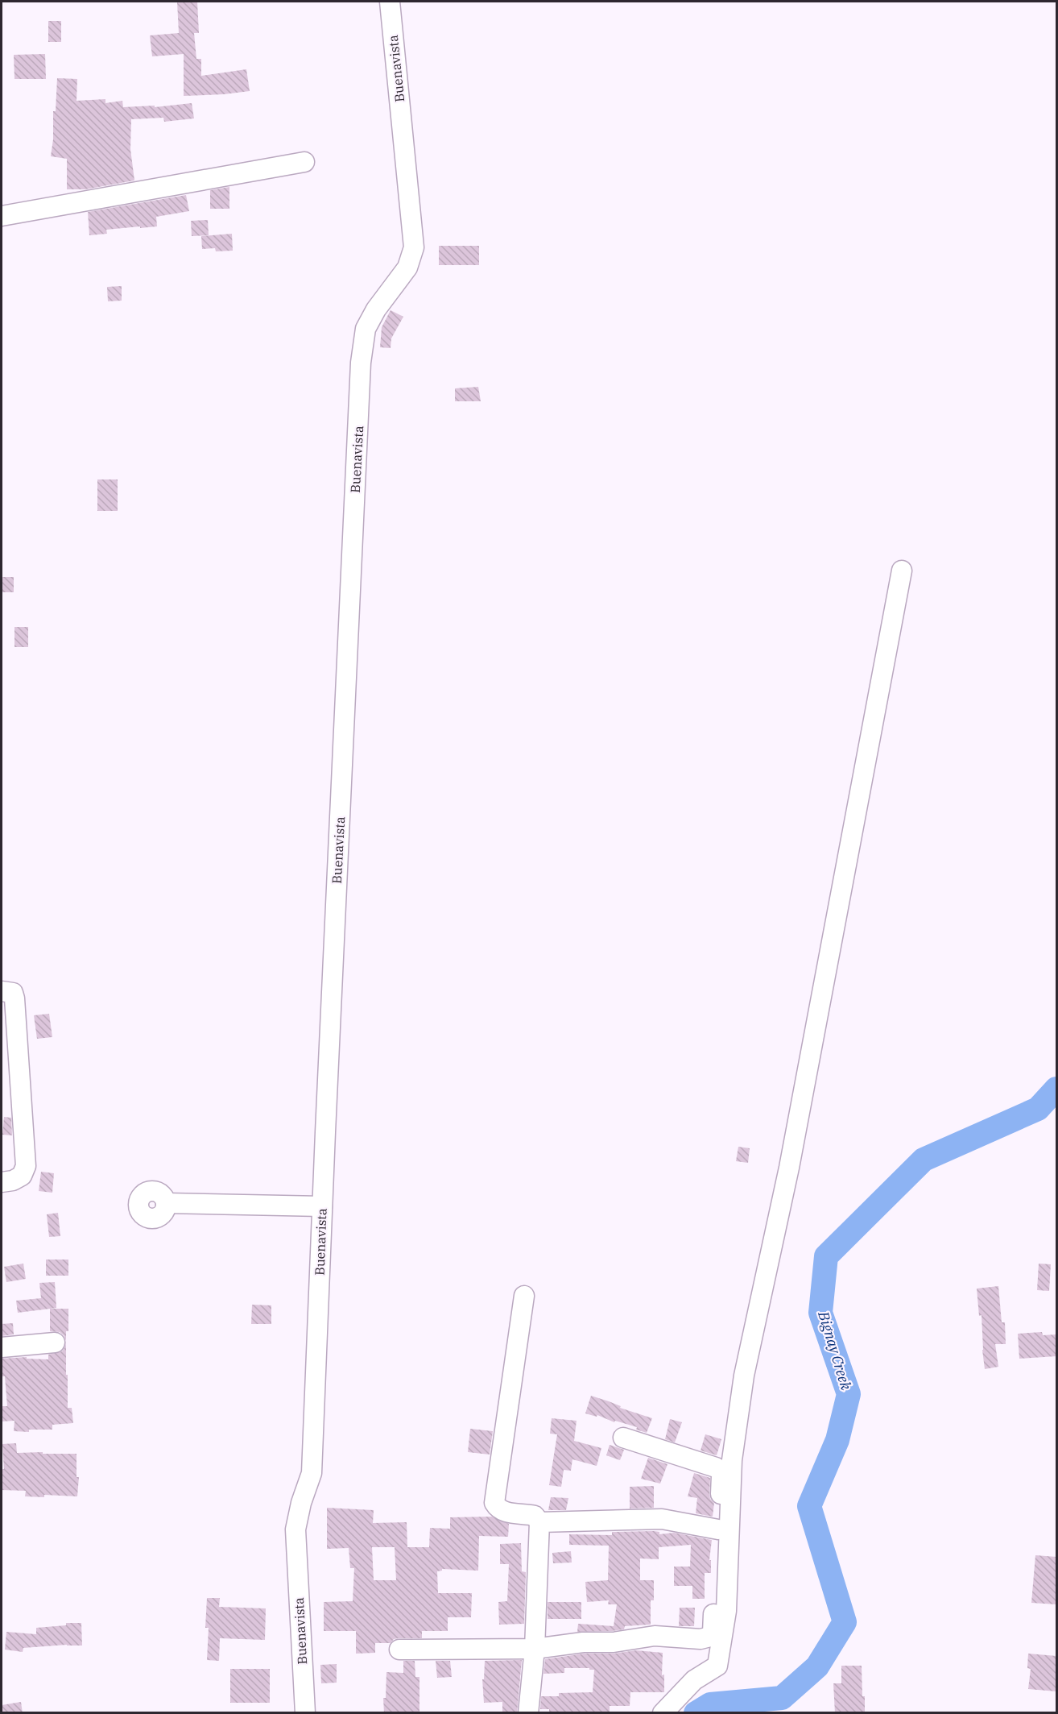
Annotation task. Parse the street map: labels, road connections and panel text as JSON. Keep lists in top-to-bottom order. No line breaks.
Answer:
{"streets":{"street":["Buenavista"]},"water":["Bignay Creek"]}
